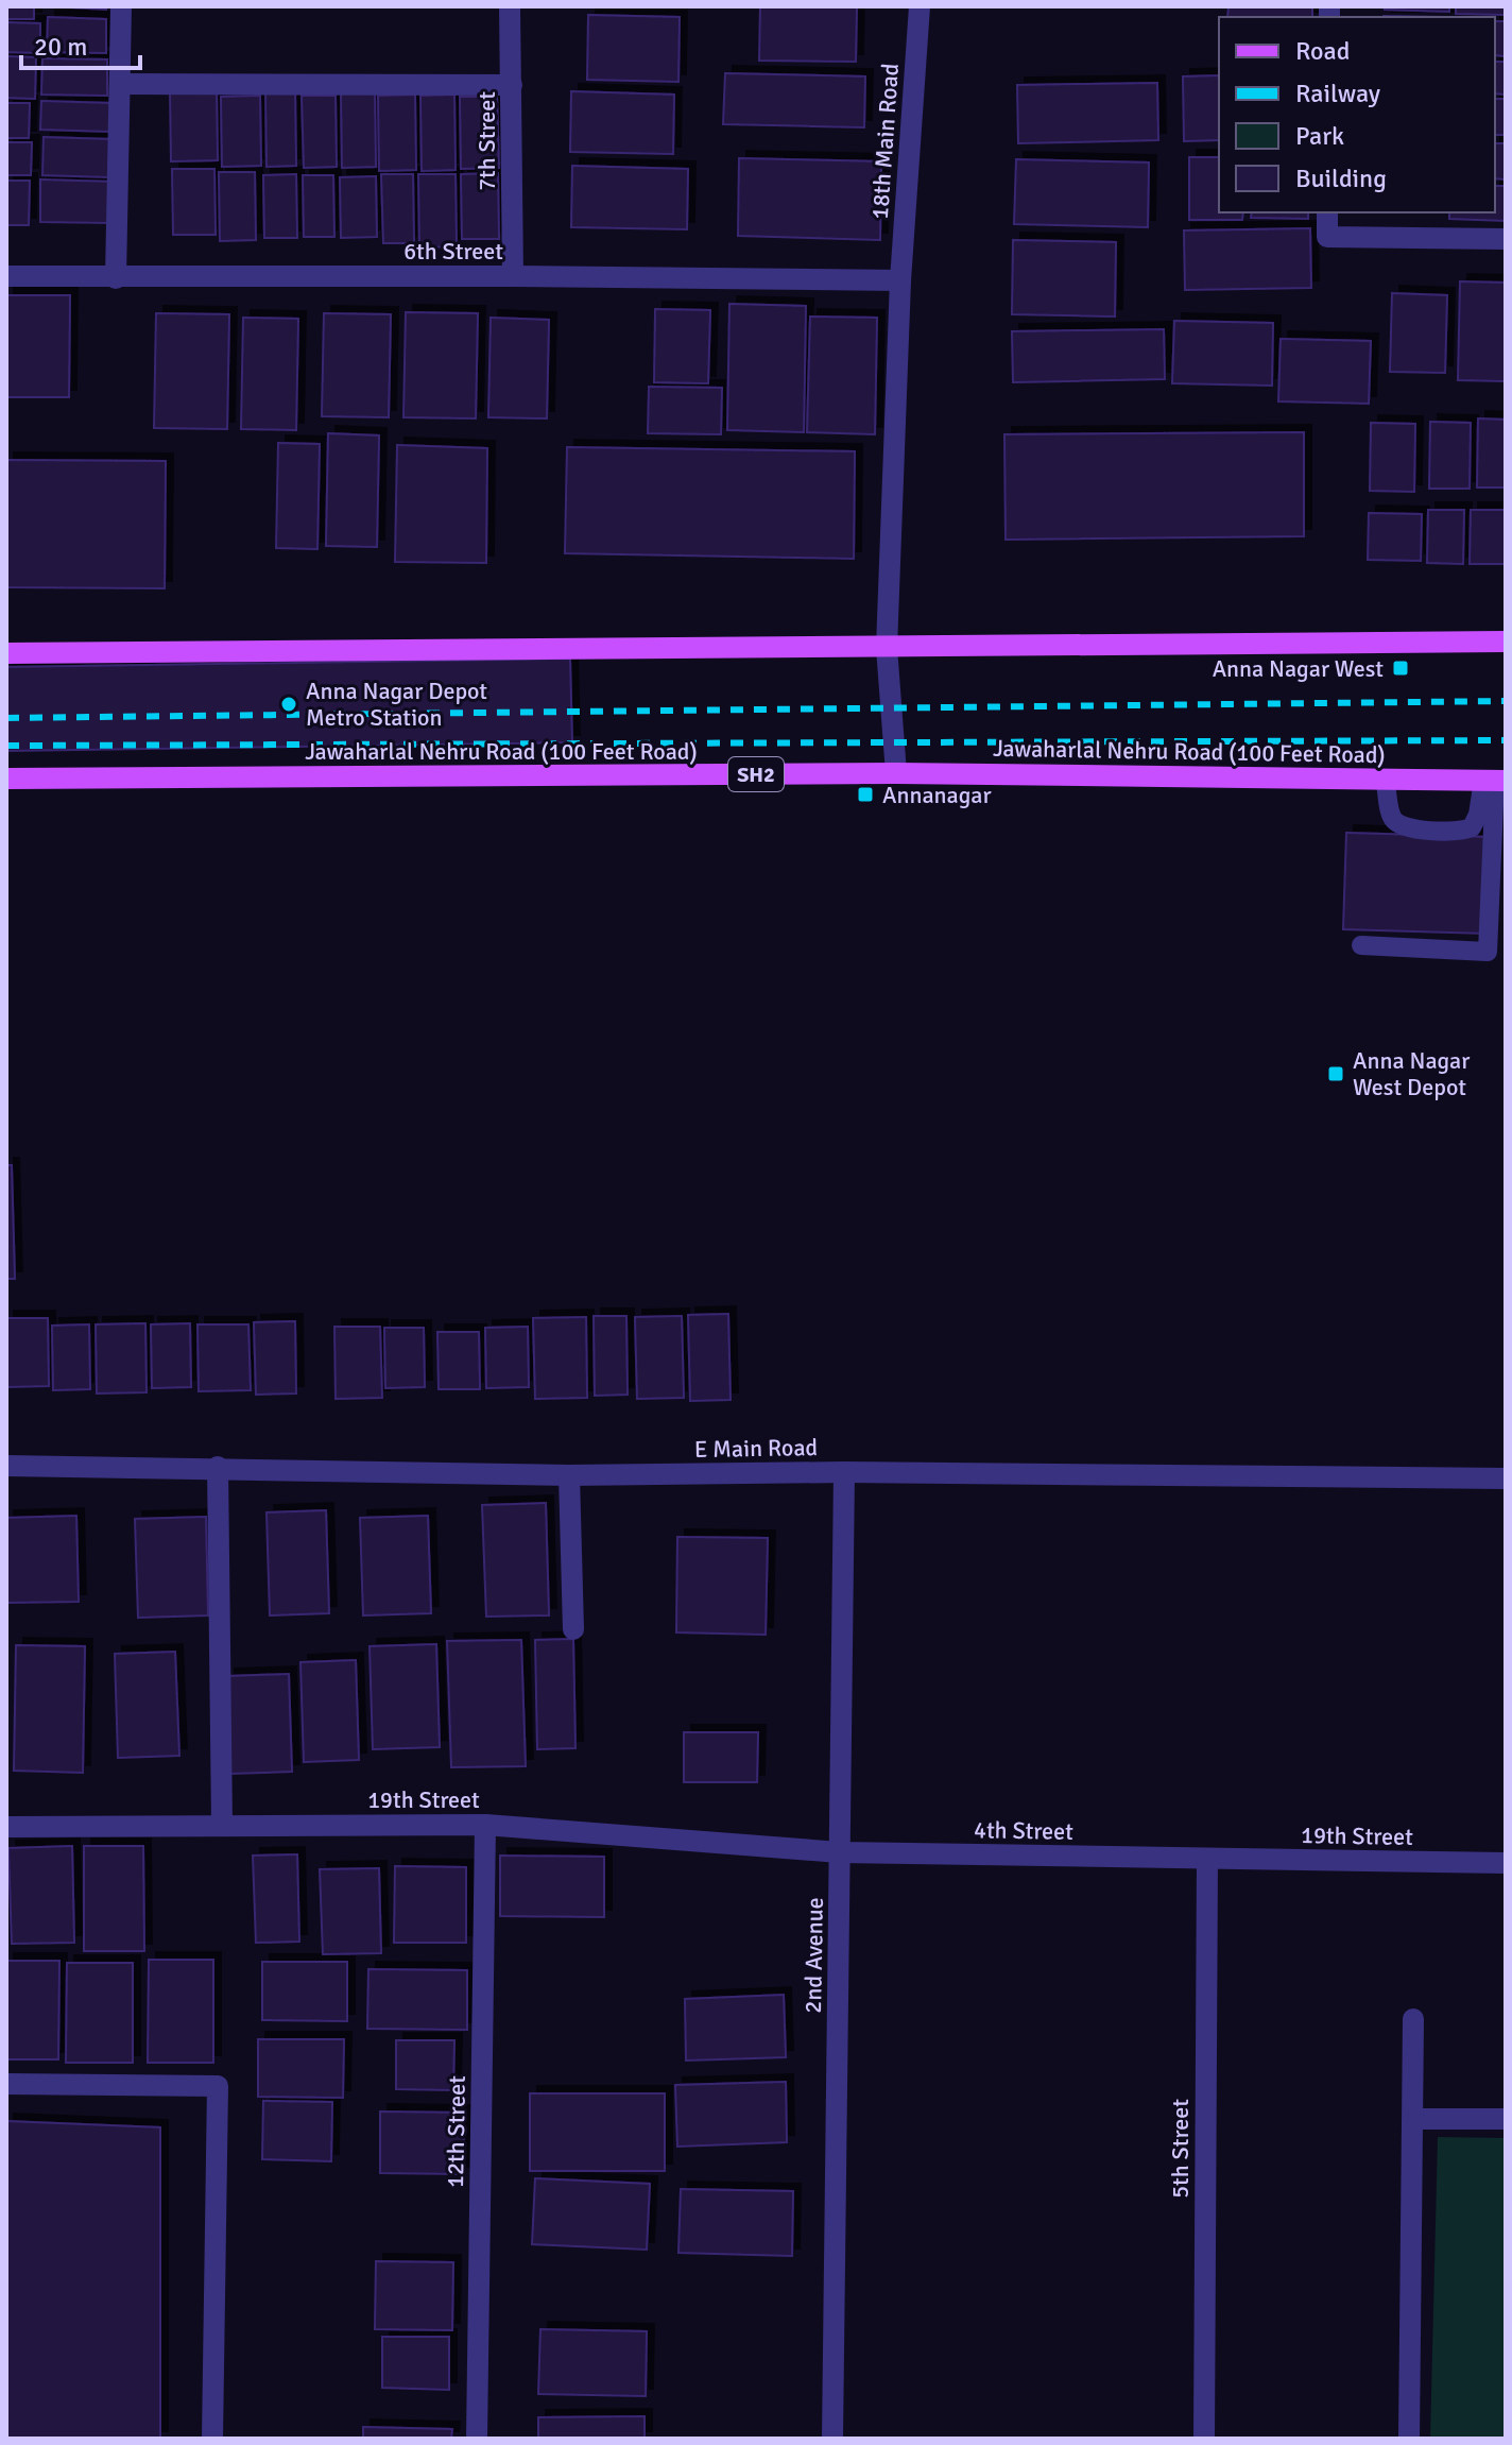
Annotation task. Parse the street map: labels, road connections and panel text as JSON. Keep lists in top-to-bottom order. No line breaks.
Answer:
{"streets":{"main road":["Jawaharlal Nehru Road (100 Feet Road)","SH2"],"street":["7th Street","18th Main Road","6th Street","E Main Road","19th Street","4th Street","2nd Avenue","12th Street","5th Street"]},"crossings":[["7th Street","6th Street"],["18th Main Road","6th Street"],["18th Main Road","Jawaharlal Nehru Road (100 Feet Road)"],["E Main Road","2nd Avenue"],["19th Street","4th Street"],["19th Street","2nd Avenue"],["19th Street","12th Street"],["19th Street","5th Street"],["4th Street","2nd Avenue"],["4th Street","5th Street"]],"places":{"transit":["Anna Nagar West","Annanagar","Anna Nagar West Depot"],"other":["Anna Nagar Depot Metro Station"]},"legend":["Road","Railway","Park","Building"],"scale_bar":"20 m"}
